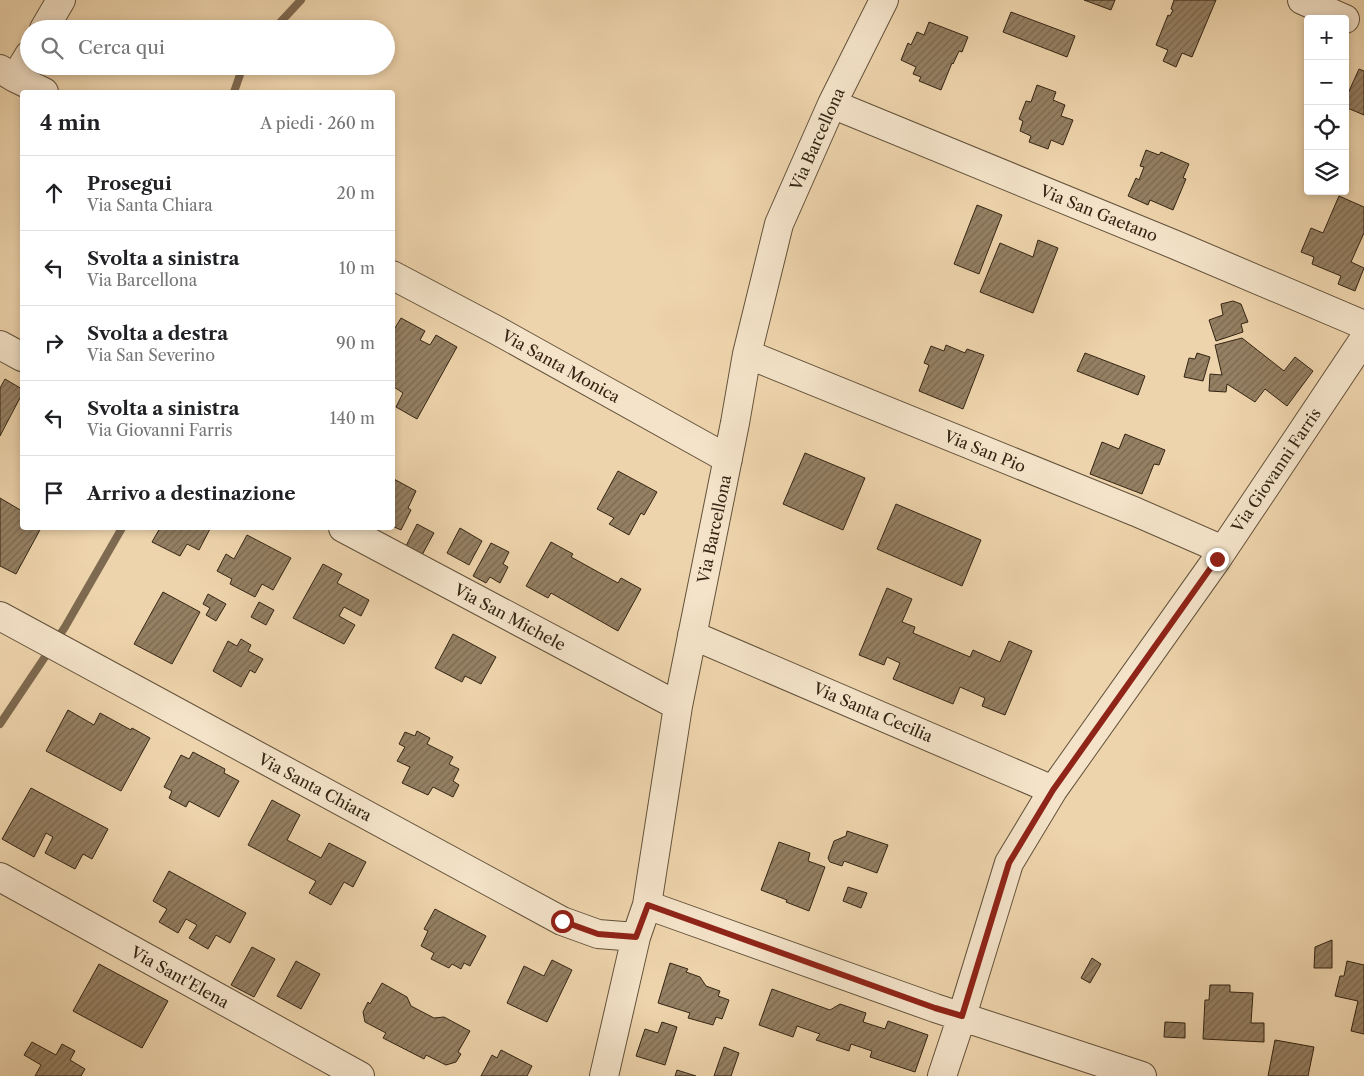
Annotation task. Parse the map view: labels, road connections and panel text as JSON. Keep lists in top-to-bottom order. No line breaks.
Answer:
{"streets":{"street":["Via Barcellona","Via San Gaetano","Via Santa Monica","Via San Pio","Via Giovanni Farris","Via San Michele","Via Santa Cecilia","Via Santa Chiara","Via Sant'Elena"]},"crossings":[["Via Barcellona","Via San Gaetano"],["Via Barcellona","Via Santa Monica"],["Via Barcellona","Via San Pio"],["Via Barcellona","Via San Michele"],["Via Barcellona","Via Santa Cecilia"],["Via Barcellona","Via Santa Chiara"],["Via San Pio","Via Giovanni Farris"],["Via Giovanni Farris","Via Santa Cecilia"]],"page":{"map_buttons":["+","−"],"search":"Cerca qui","heading":["4 min","A piedi · 260 m"],"list":[["Prosegui","Via Santa Chiara","20 m"],["Svolta a sinistra","Via Barcellona","10 m"],["Svolta a destra","Via San Severino","90 m"],["Svolta a sinistra","Via Giovanni Farris","140 m"],"Arrivo a destinazione"]}}
